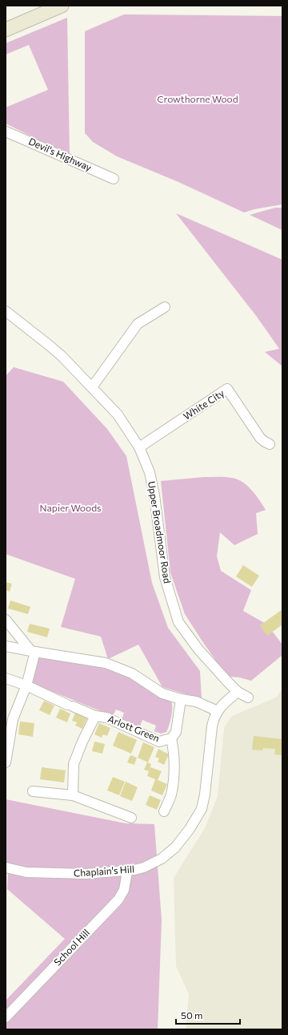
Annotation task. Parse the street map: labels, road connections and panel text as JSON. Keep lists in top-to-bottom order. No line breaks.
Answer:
{"streets":{"street":["Devil's Highway","White City","Upper Broadmoor Road","Arlott Green","Chaplain's Hill","School Hill"]},"crossings":[["White City","Upper Broadmoor Road"],["Upper Broadmoor Road","Chaplain's Hill"],["Chaplain's Hill","School Hill"]],"parks":["Crowthorne Wood","Napier Woods"],"scale_bar":"50 m"}
